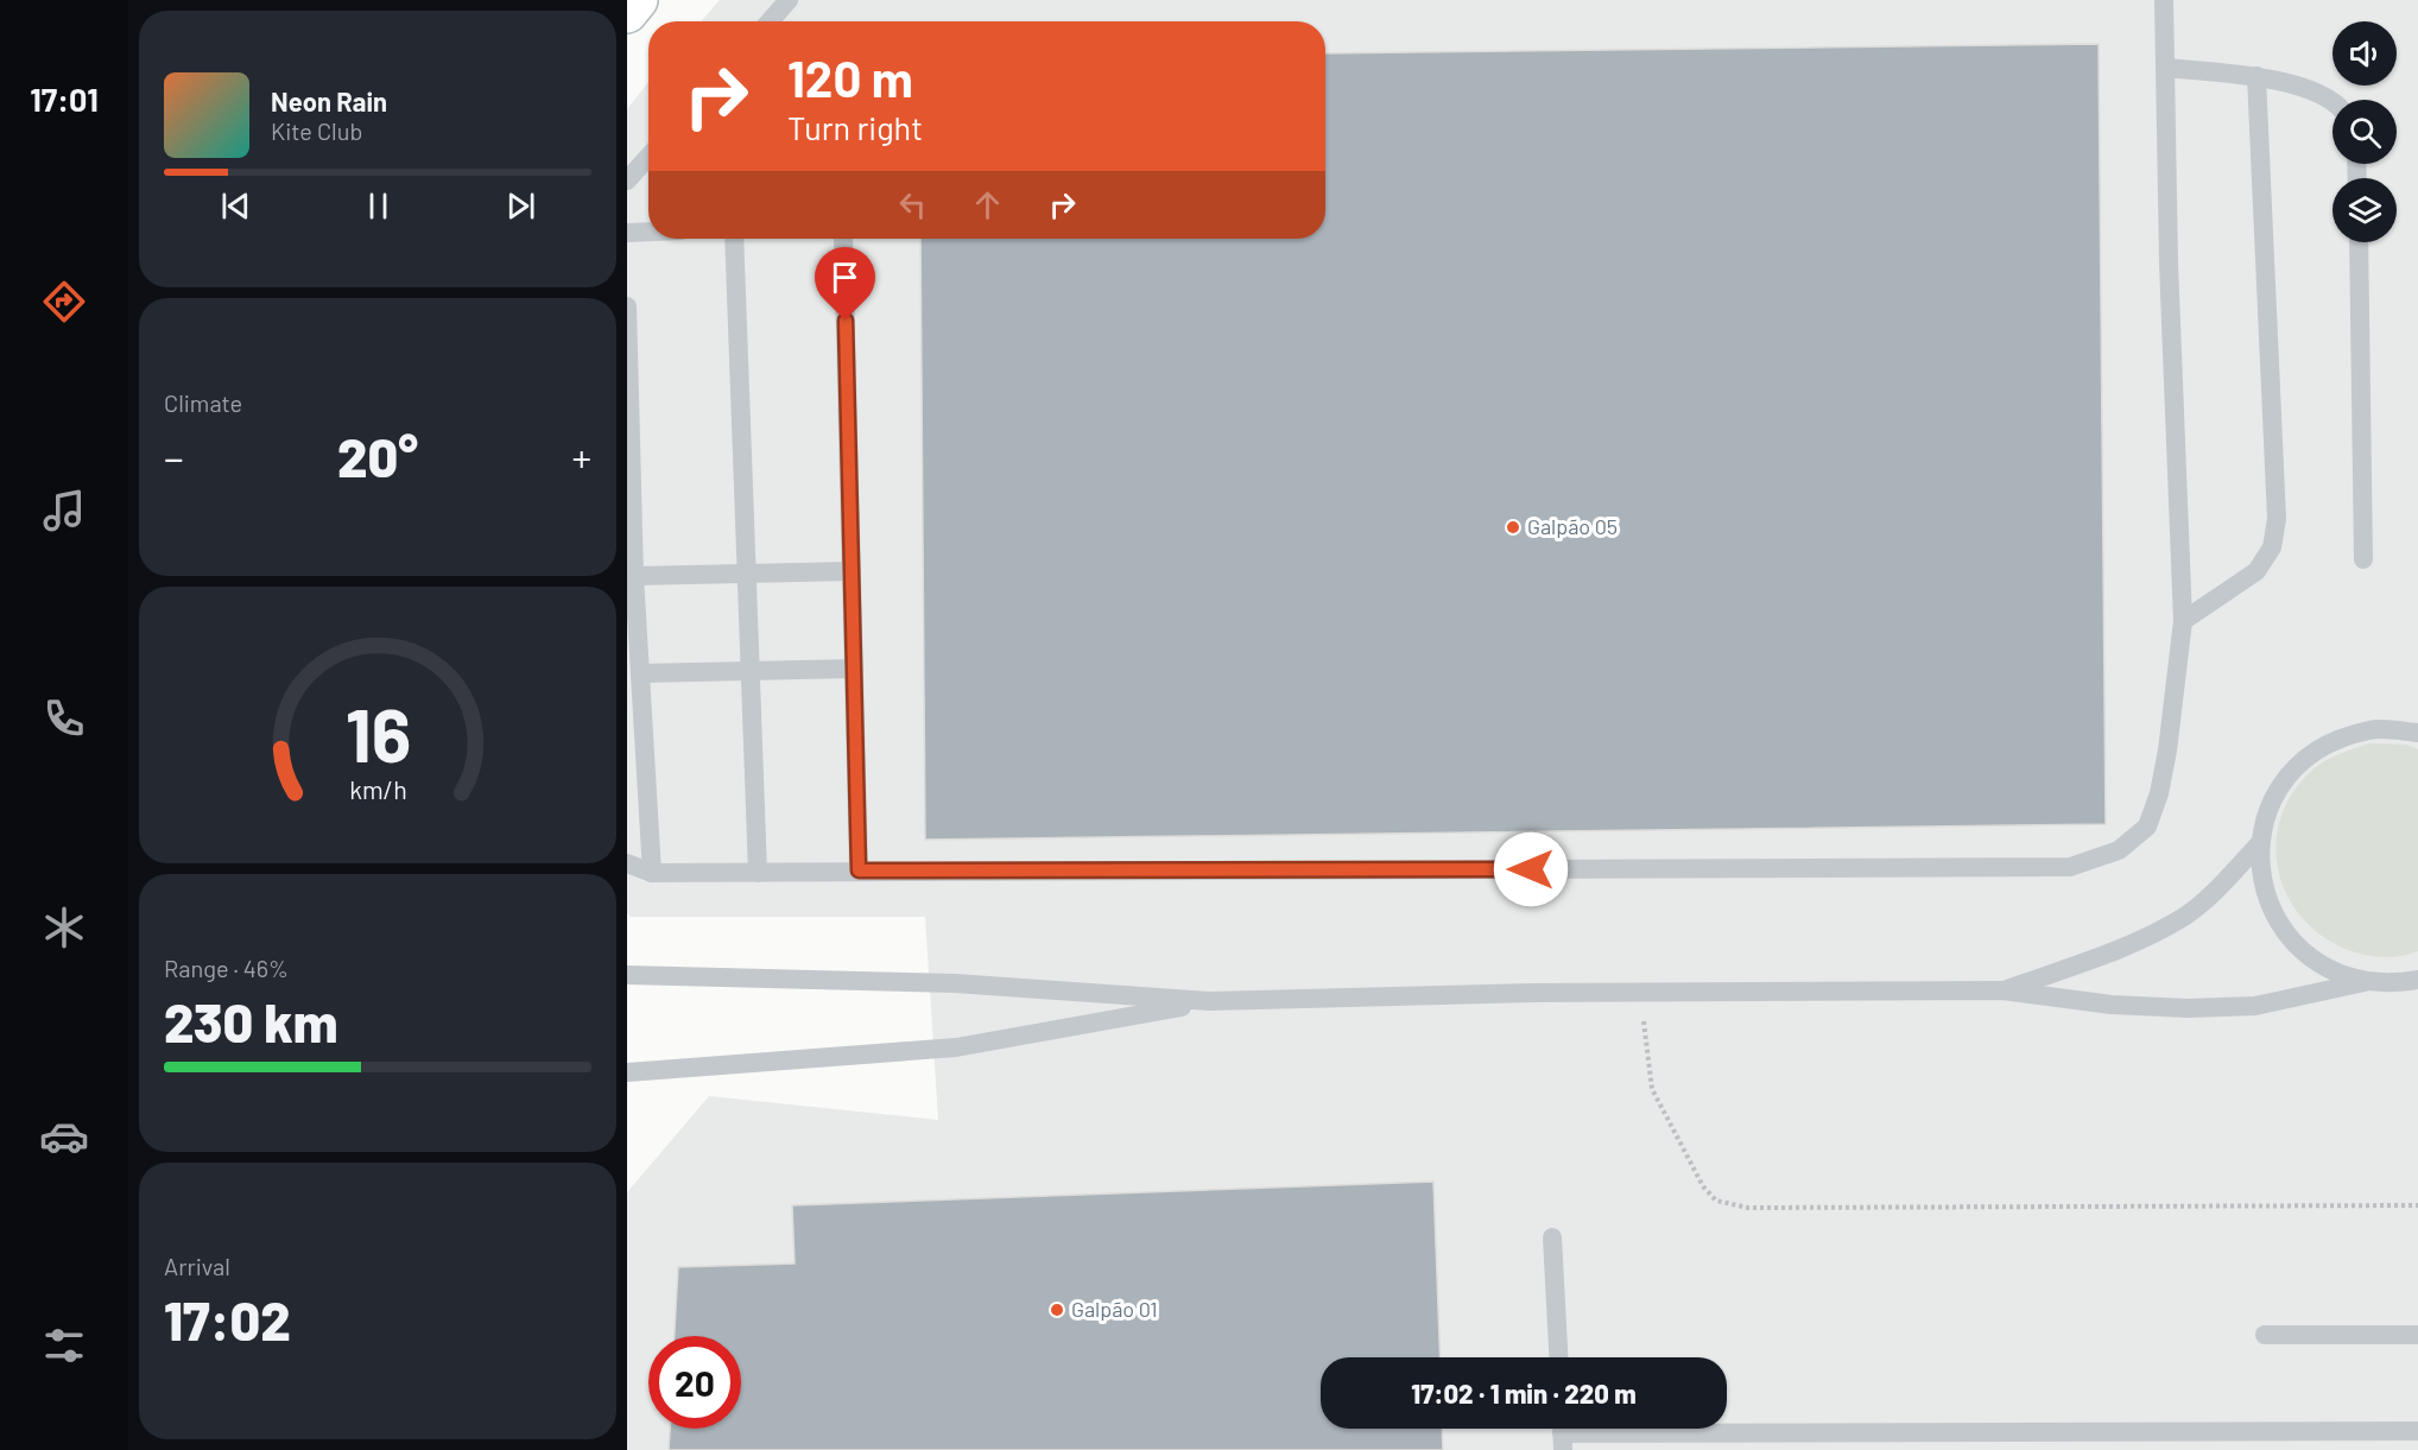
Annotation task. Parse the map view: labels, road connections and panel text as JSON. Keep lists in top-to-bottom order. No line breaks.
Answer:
{"places":["Galpão 05","Galpão 01"],"page":{"tabs":"17:01","turn":["120 m","Turn right"],"song":["Neon Rain","Kite Club"],"tile":["Climate",["Range · 46%","230 km"],["Arrival","17:02"]],"heat":["−","20°","+"],"limit":"20","trip":"17:02 · 1 min · 220 m","gauge":["16","km/h"]}}
